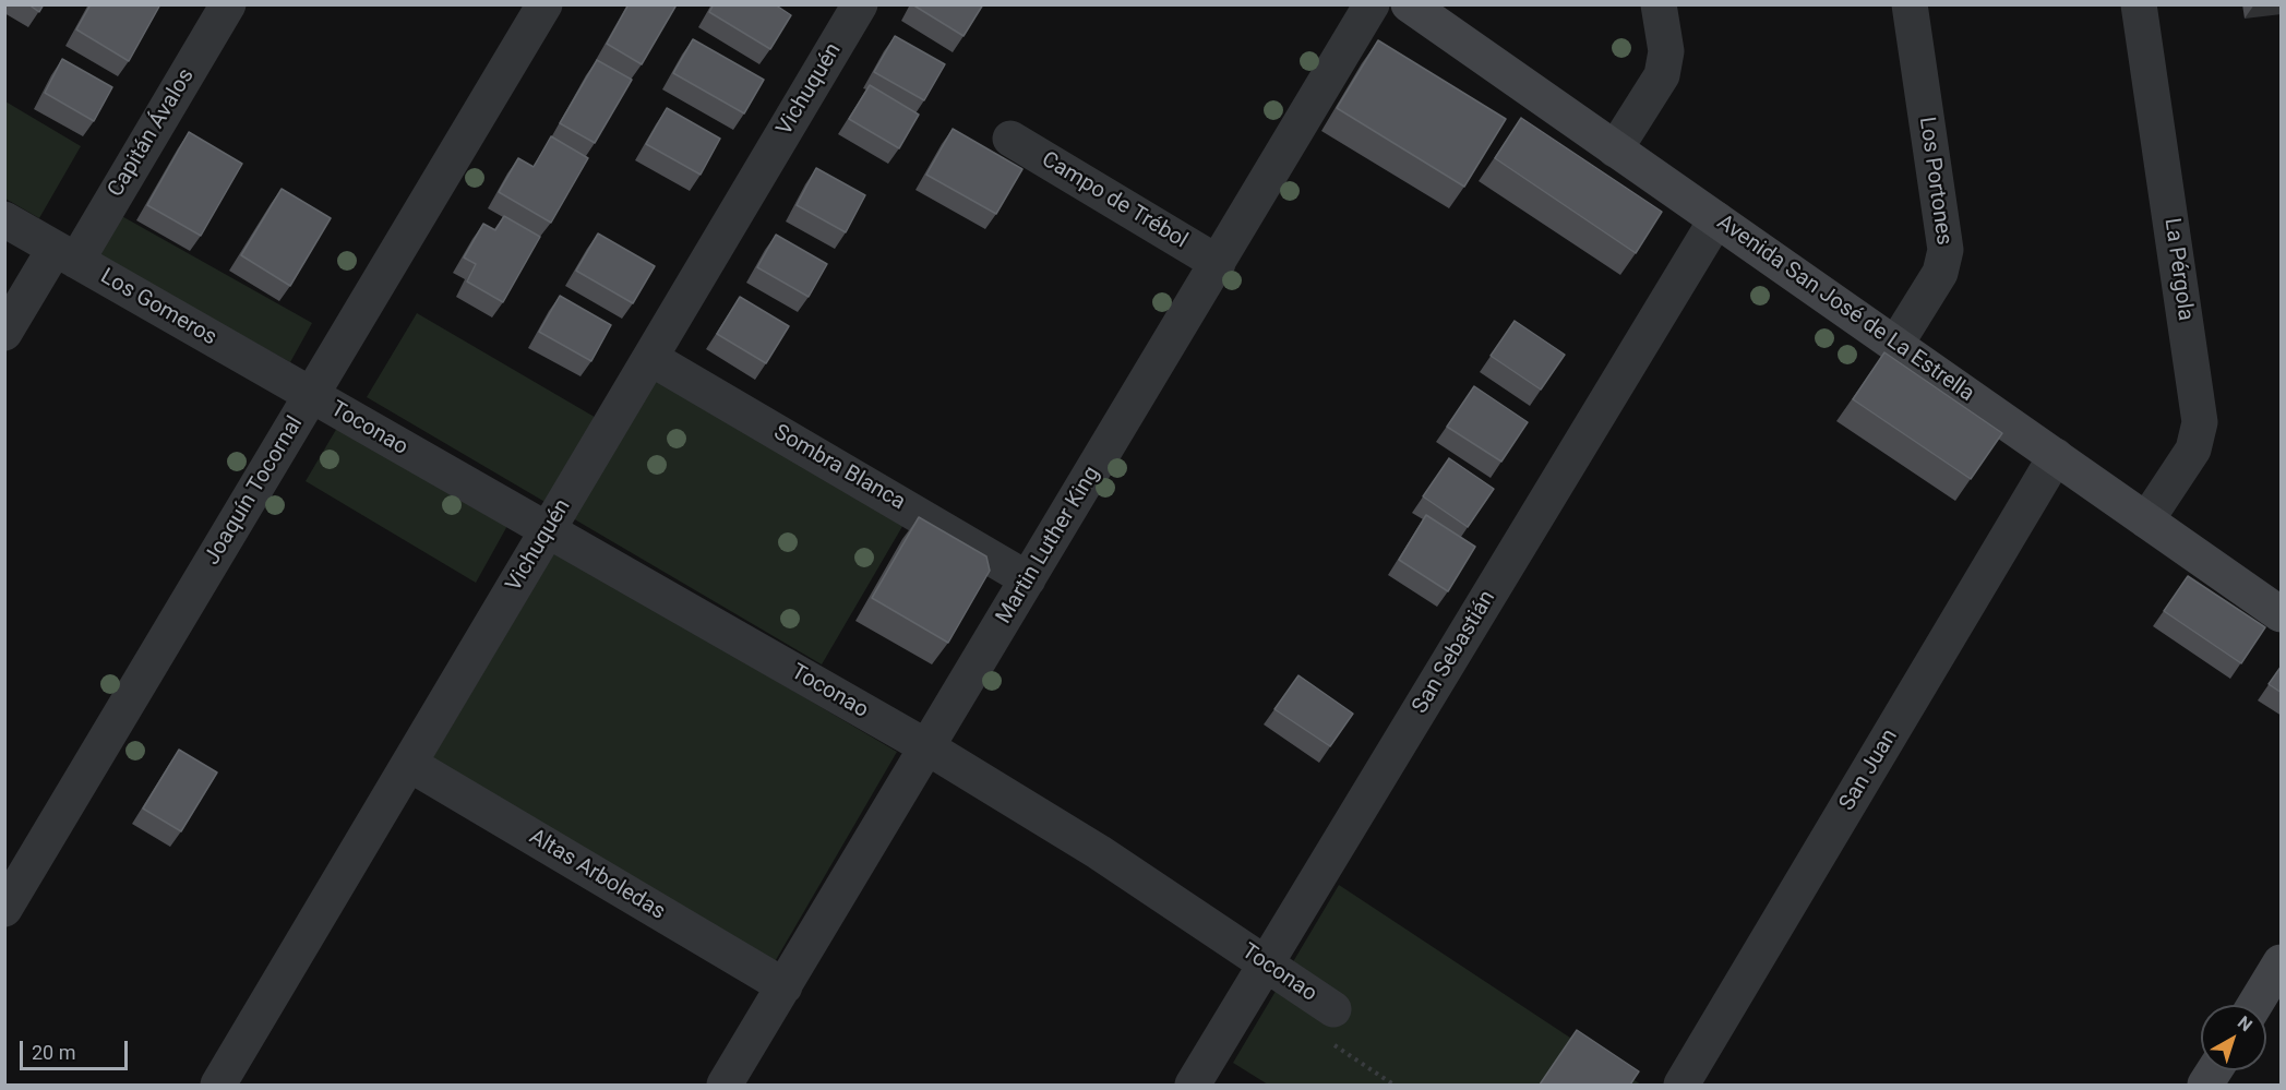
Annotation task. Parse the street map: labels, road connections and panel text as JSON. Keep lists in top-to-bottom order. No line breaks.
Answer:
{"streets":{"main road":["Avenida San José de La Estrella"],"street":["Vichuquén","Capitán Ávalos","Los Portones","Campo de Trébol","La Pérgola","Los Gomeros","Toconao","Sombra Blanca","Joaquín Tocornal","Martin Luther King","San Sebastián","San Juan","Altas Arboledas"]},"crossings":[["Vichuquén","Toconao"],["Vichuquén","Sombra Blanca"],["Vichuquén","Altas Arboledas"],["Capitán Ávalos","Los Gomeros"],["Los Portones","Avenida San José de La Estrella"],["Campo de Trébol","Martin Luther King"],["La Pérgola","Avenida San José de La Estrella"],["Los Gomeros","Toconao"],["Los Gomeros","Joaquín Tocornal"],["Avenida San José de La Estrella","San Sebastián"],["Avenida San José de La Estrella","San Juan"],["Toconao","Joaquín Tocornal"],["Toconao","Martin Luther King"],["Toconao","San Sebastián"],["Sombra Blanca","Martin Luther King"],["Martin Luther King","Altas Arboledas"]],"scale_bar":"20 m","north":"top right"}
